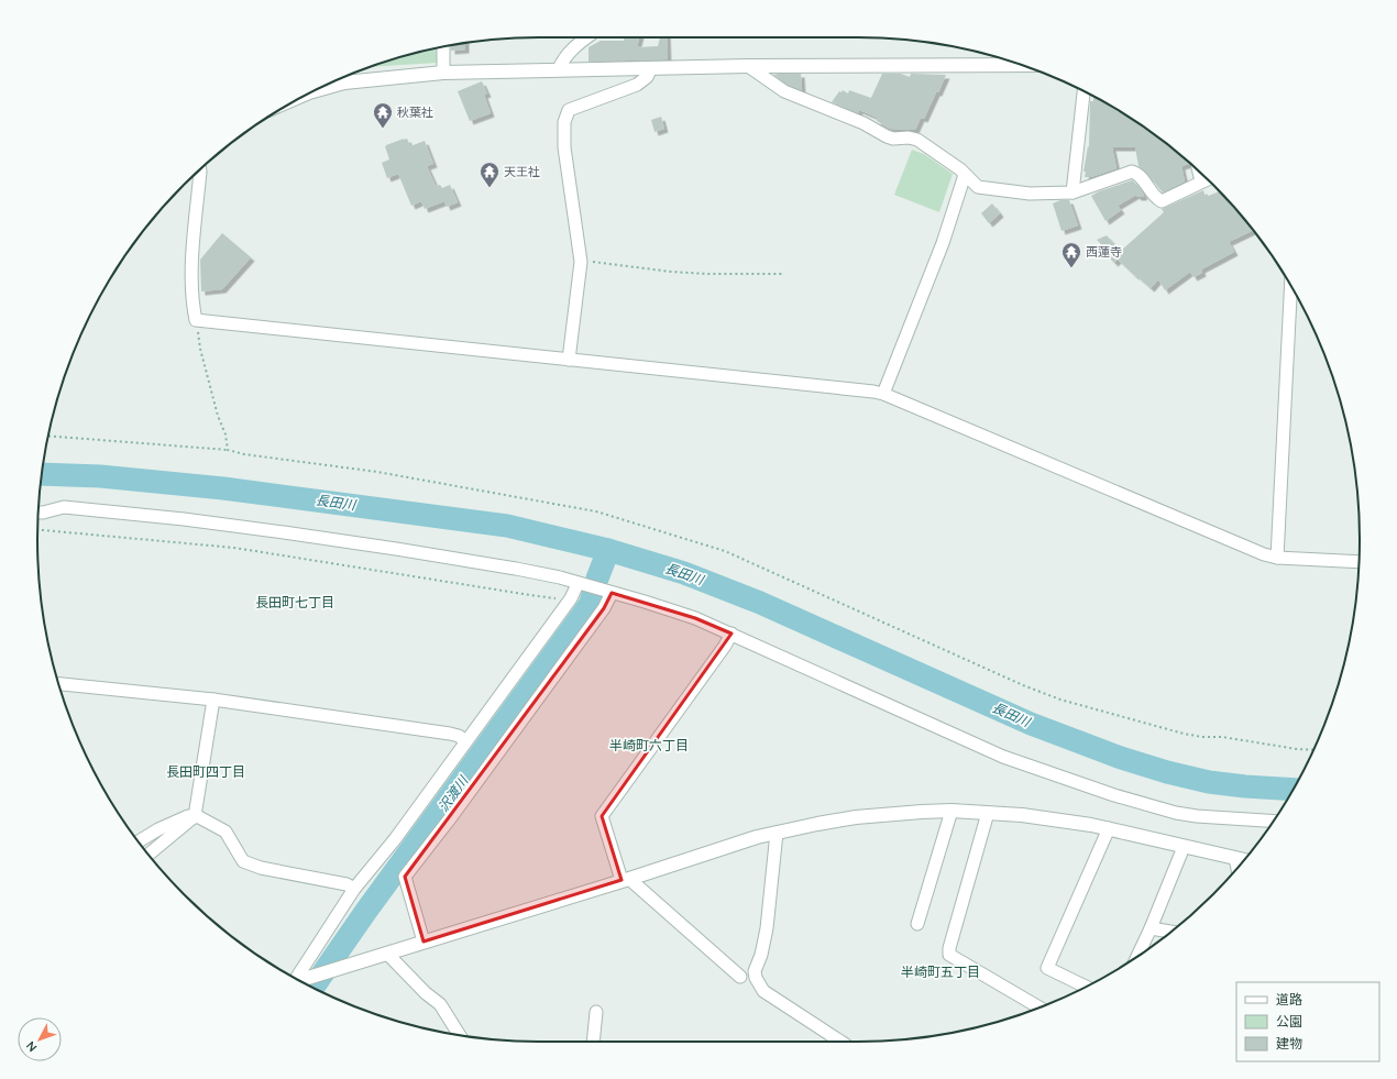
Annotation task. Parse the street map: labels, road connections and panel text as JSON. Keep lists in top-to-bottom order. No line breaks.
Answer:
{"districts":["長田町七丁目","半崎町六丁目","長田町四丁目","半崎町五丁目"],"water":["長田川","沢渡川"],"places":{"temple":["秋葉社","天王社","西蓮寺"]},"legend":["道路","公園","建物"],"north":"bottom left"}
